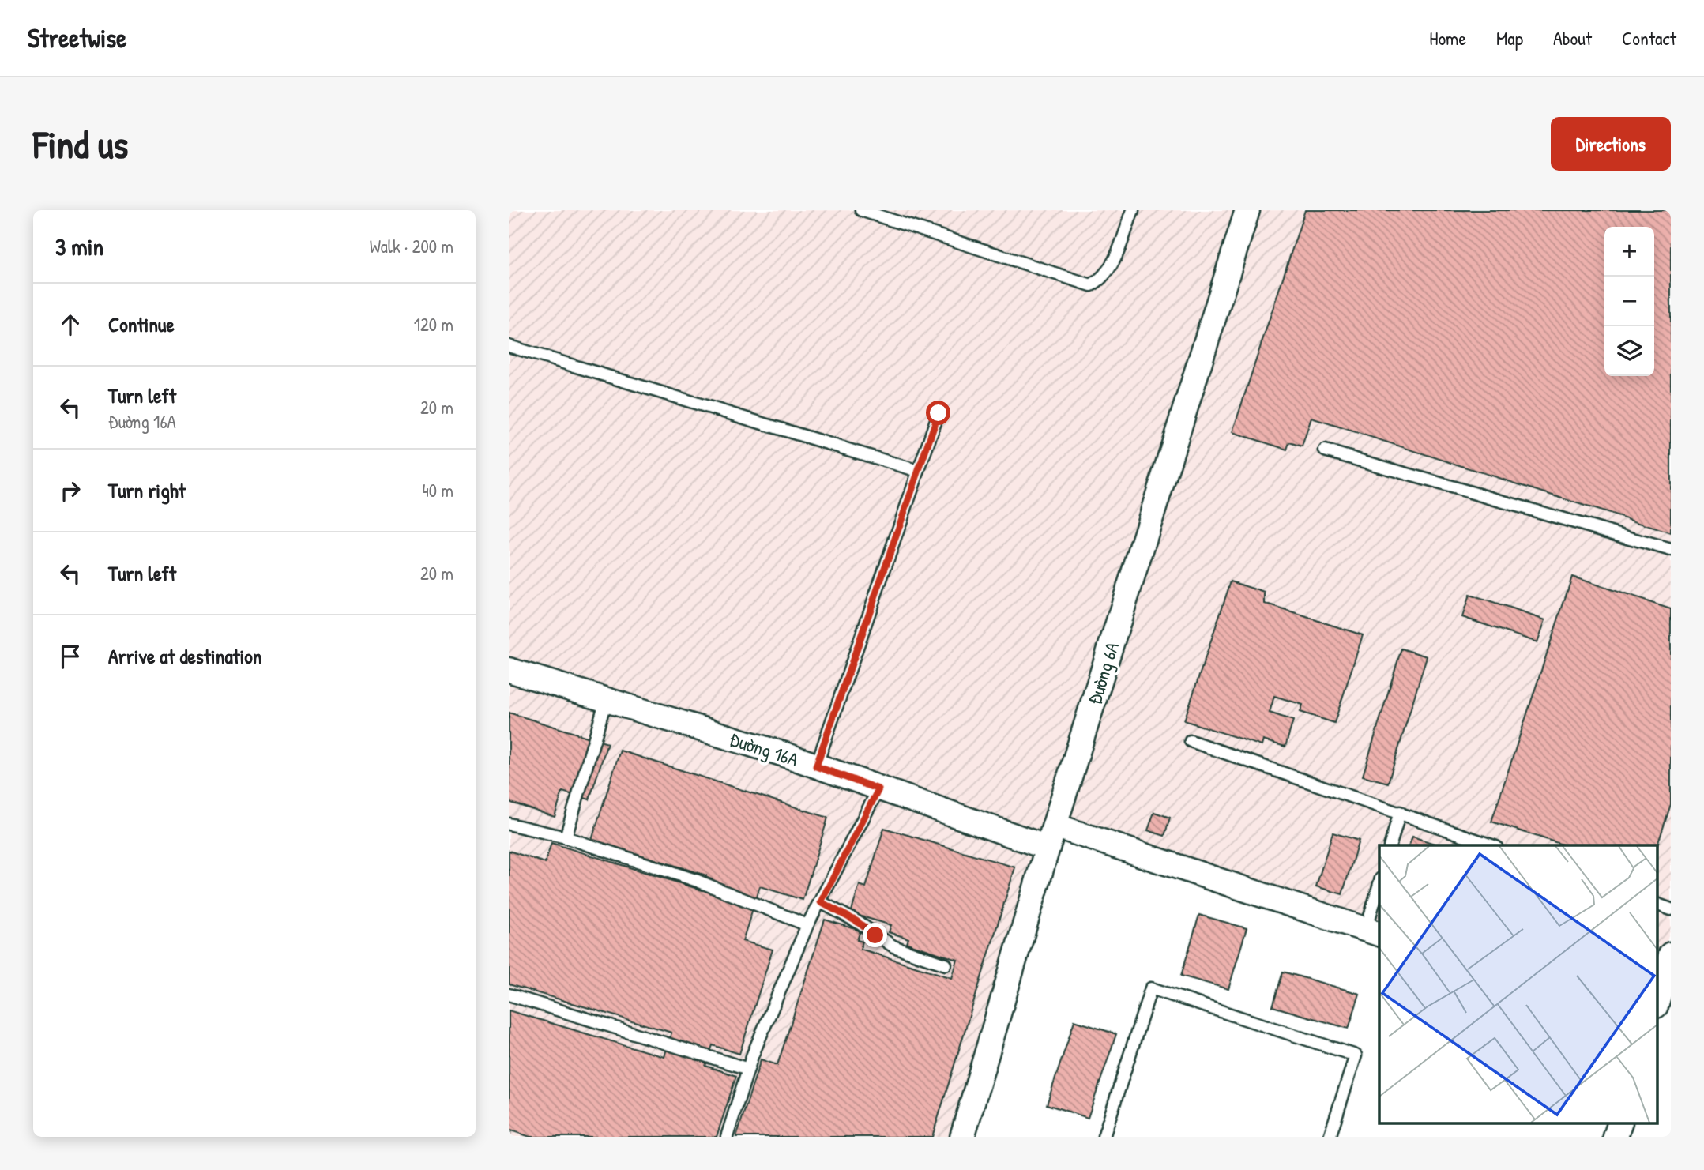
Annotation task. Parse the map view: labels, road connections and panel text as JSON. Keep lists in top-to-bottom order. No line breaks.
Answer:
{"streets":{"street":["Đường 6A","Đường 16A"]},"crossings":[["Đường 6A","Đường 16A"]],"page":{"header":"Streetwise","nav":["Home","Map","About","Contact"],"buttons":"Directions","title":"Find us","heading":["3 min","Walk · 200 m"],"map_buttons":["+","−"],"list":[["Continue","120 m"],["Turn left","Đường 16A","20 m"],["Turn right","40 m"],["Turn left","20 m"],"Arrive at destination"]}}
